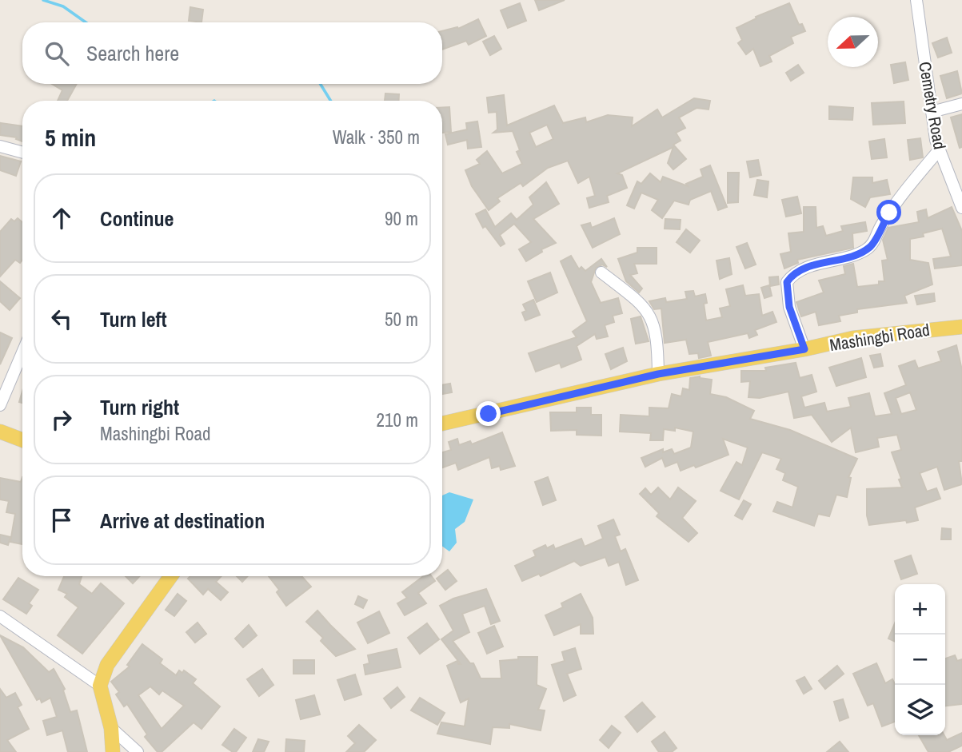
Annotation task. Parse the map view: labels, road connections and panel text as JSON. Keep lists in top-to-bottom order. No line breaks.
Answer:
{"streets":{"main road":["Mashingbi Road"],"street":["Cemetry Road"]},"north":"left","page":{"search":"Search here","heading":["5 min","Walk · 350 m"],"list":[["Continue","90 m"],["Turn left","50 m"],["Turn right","Mashingbi Road","210 m"],"Arrive at destination"],"map_buttons":["+","−"]}}
